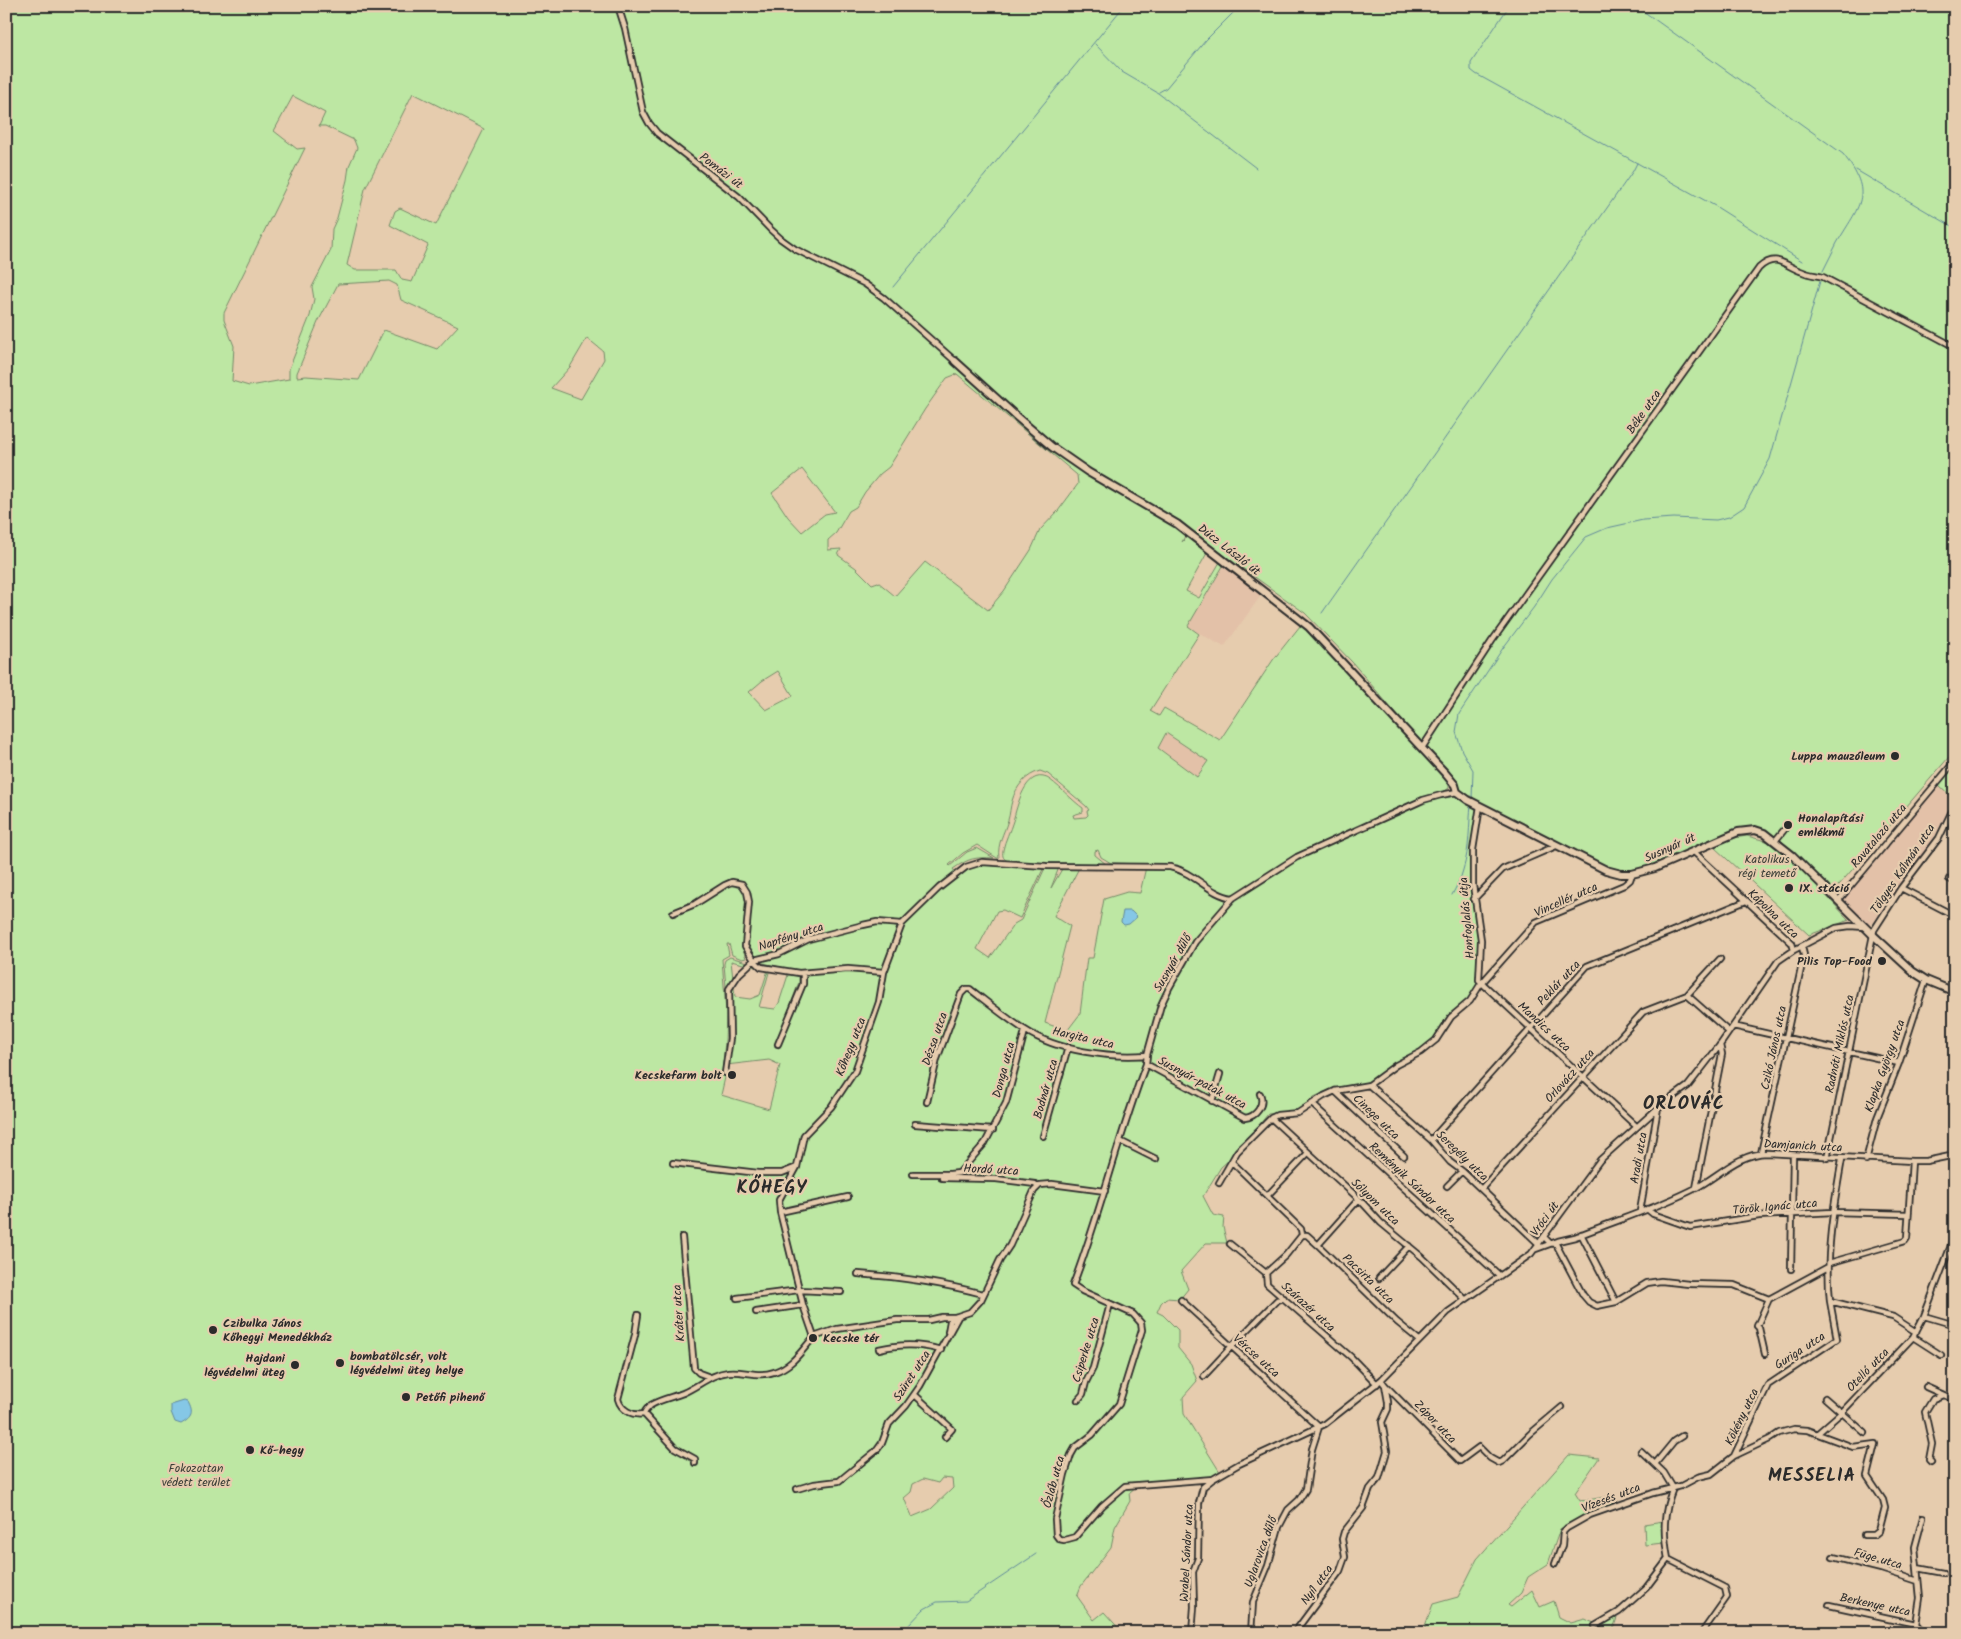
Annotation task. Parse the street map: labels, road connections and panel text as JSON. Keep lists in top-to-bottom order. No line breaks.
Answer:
{"streets":{"street":["Pomázi út","Béke utca","Dúcz László út","Ravatalozó utca","Susnyár út","Tölgyes Kálmán utca","Vincellér utca","Kápolna utca","Honfoglalás útja","Napfény utca","Susnyár dűlő","Peklár utca","Mandics utca","Hargita utca","Dézsa utca","Radnóti Miklós utca","Kőhegy utca","Czikó János utca","Klapka György utca","Donga utca","Orlovácz utca","Susnyár-patak utca","Bodnár utca","Cinege utca","Damjanich utca","Seregély utca","Aradi utca","Hordó utca","Reményik Sándor utca","Sólyom utca","Török Ignác utca","Vróci út","Pacsirta utca","Szárazér utca","Kráter utca","Csiperke utca","Guriga utca","Vércse utca","Otelló utca","Szüret utca","Kökény utca","Zápor utca","Őzláb utca","Vízesés utca","Uglarovica dűlő","Wrabel Sándor utca","Füge utca","Nyíl utca","Berkenye utca"]},"crossings":[["Pomázi út","Dúcz László út"],["Béke utca","Dúcz László út"],["Dúcz László út","Susnyár út"],["Dúcz László út","Honfoglalás útja"],["Dúcz László út","Susnyár dűlő"],["Ravatalozó utca","Susnyár út"],["Susnyár út","Tölgyes Kálmán utca"],["Susnyár út","Vincellér utca"],["Susnyár út","Kápolna utca"],["Susnyár út","Honfoglalás útja"],["Susnyár út","Radnóti Miklós utca"],["Susnyár út","Klapka György utca"],["Susnyár út","Vróci út"],["Tölgyes Kálmán utca","Radnóti Miklós utca"],["Vincellér utca","Honfoglalás útja"],["Vincellér utca","Mandics utca"],["Kápolna utca","Peklár utca"],["Kápolna utca","Vróci út"],["Honfoglalás útja","Mandics utca"],["Napfény utca","Kőhegy utca"],["Susnyár dűlő","Hargita utca"],["Susnyár dűlő","Kőhegy utca"],["Susnyár dűlő","Susnyár-patak utca"],["Susnyár dűlő","Őzláb utca"],["Peklár utca","Mandics utca"],["Peklár utca","Seregély utca"],["Mandics utca","Orlovácz utca"],["Mandics utca","Vróci út"],["Hargita utca","Dézsa utca"],["Hargita utca","Donga utca"],["Hargita utca","Bodnár utca"],["Radnóti Miklós utca","Damjanich utca"],["Czikó János utca","Damjanich utca"],["Czikó János utca","Vróci út"],["Klapka György utca","Damjanich utca"],["Donga utca","Hordó utca"],["Orlovácz utca","Seregély utca"],["Damjanich utca","Aradi utca"],["Damjanich utca","Török Ignác utca"],["Damjanich utca","Vróci út"],["Seregély utca","Vróci út"],["Aradi utca","Vróci út"],["Hordó utca","Szüret utca"],["Reményik Sándor utca","Vróci út"],["Sólyom utca","Vróci út"],["Vróci út","Pacsirta utca"],["Vróci út","Szárazér utca"],["Vróci út","Vércse utca"],["Vróci út","Őzláb utca"],["Vróci út","Uglarovica dűlő"],["Vróci út","Wrabel Sándor utca"],["Vróci út","Nyíl utca"],["Csiperke utca","Őzláb utca"],["Guriga utca","Kökény utca"],["Vércse utca","Uglarovica dűlő"],["Otelló utca","Vízesés utca"],["Kökény utca","Vízesés utca"],["Zápor utca","Nyíl utca"],["Őzláb utca","Wrabel Sándor utca"]],"districts":["ORLOVÁC","KŐHEGY","MESSELIA"],"parks":["Katolikus régi temető","Fokozottan védett terület"],"places":["Luppa mauzóleum","Honalapítási emlékmű","IX. stáció","Pilis Top-Food","Kecskefarm bolt","Czibulka János Kőhegyi Menedékház","Kecske tér","bombatölcsér, volt légvédelmi üteg helye","Hajdani légvédelmi üteg","Petőfi pihenő","Kő-hegy"]}
